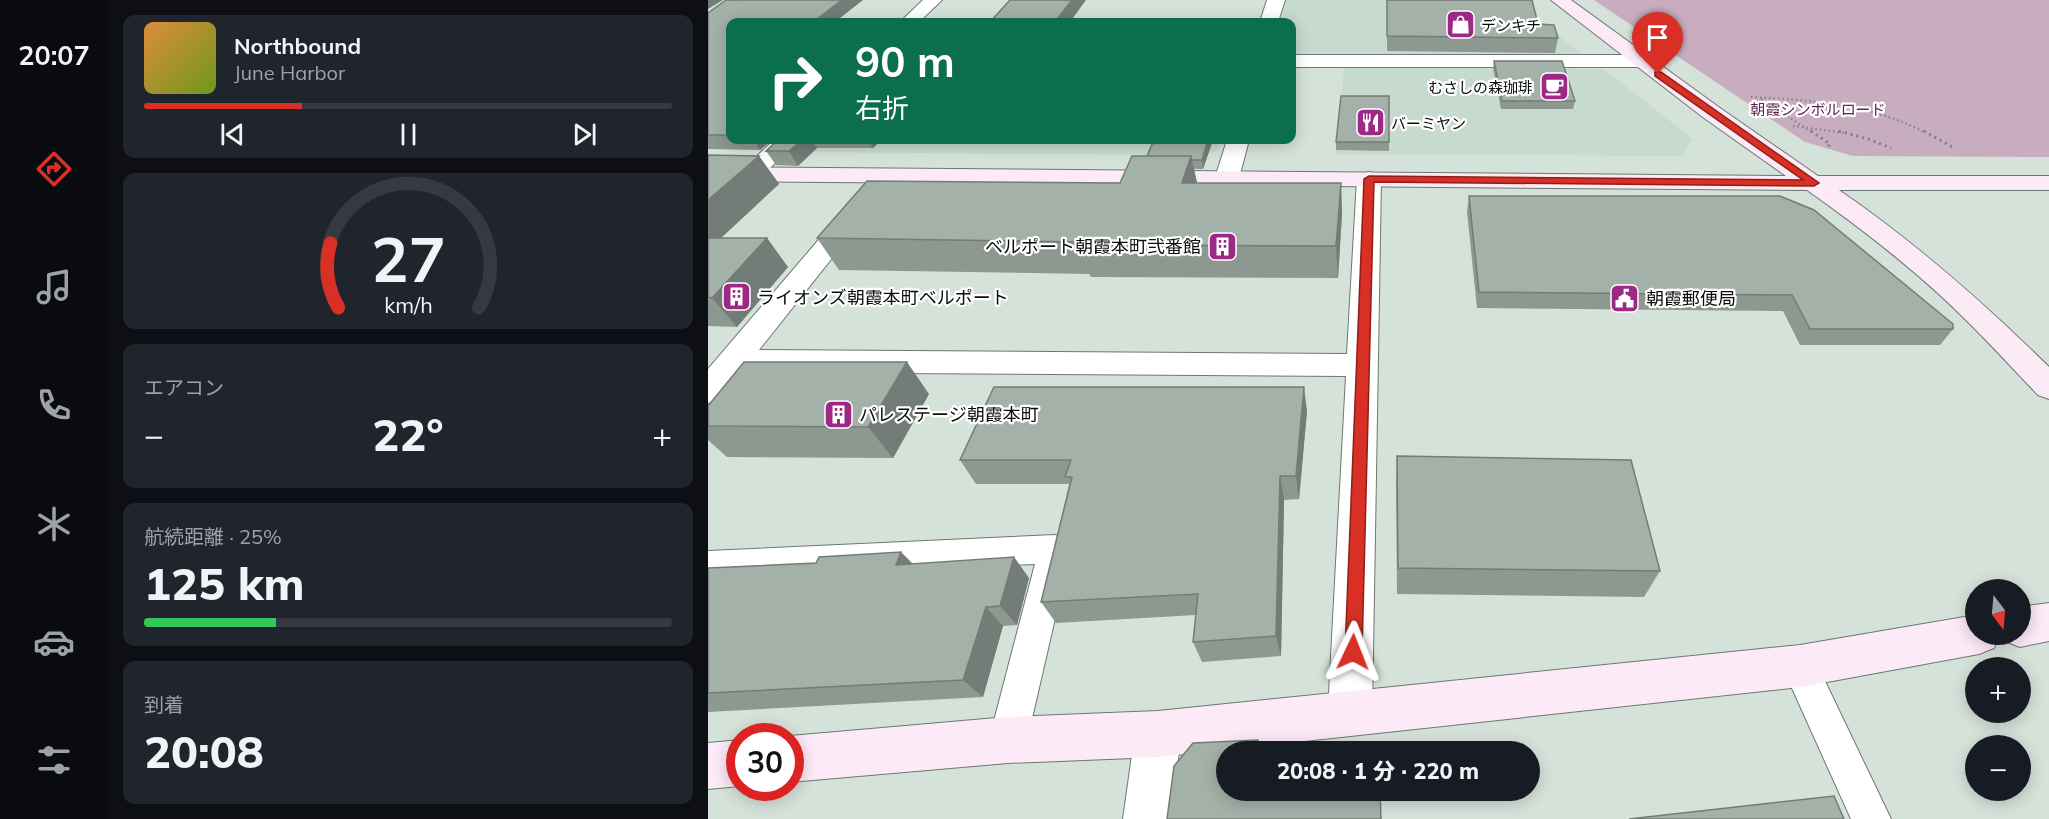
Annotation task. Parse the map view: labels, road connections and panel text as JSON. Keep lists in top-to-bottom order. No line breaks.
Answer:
{"parks":["朝霞シンボルロード"],"places":{"shop":["デンキチ"],"cafe":["むさしの森珈琲"],"restaurant":["バーミヤン"],"building":["ベルポート朝霞本町弐番館","ライオンズ朝霞本町ベルポート","パレステージ朝霞本町"],"public building":["朝霞郵便局"]},"north":"bottom","page":{"tabs":"20:07","turn":["90 m","右折"],"song":["Northbound","June Harbor"],"tile":["エアコン",["航続距離 · 25%","125 km"],["到着","20:08"]],"heat":["−","22°","+"],"map_buttons":["+","−"],"limit":"30","trip":"20:08 · 1 分 · 220 m","gauge":["27","km/h"]}}
